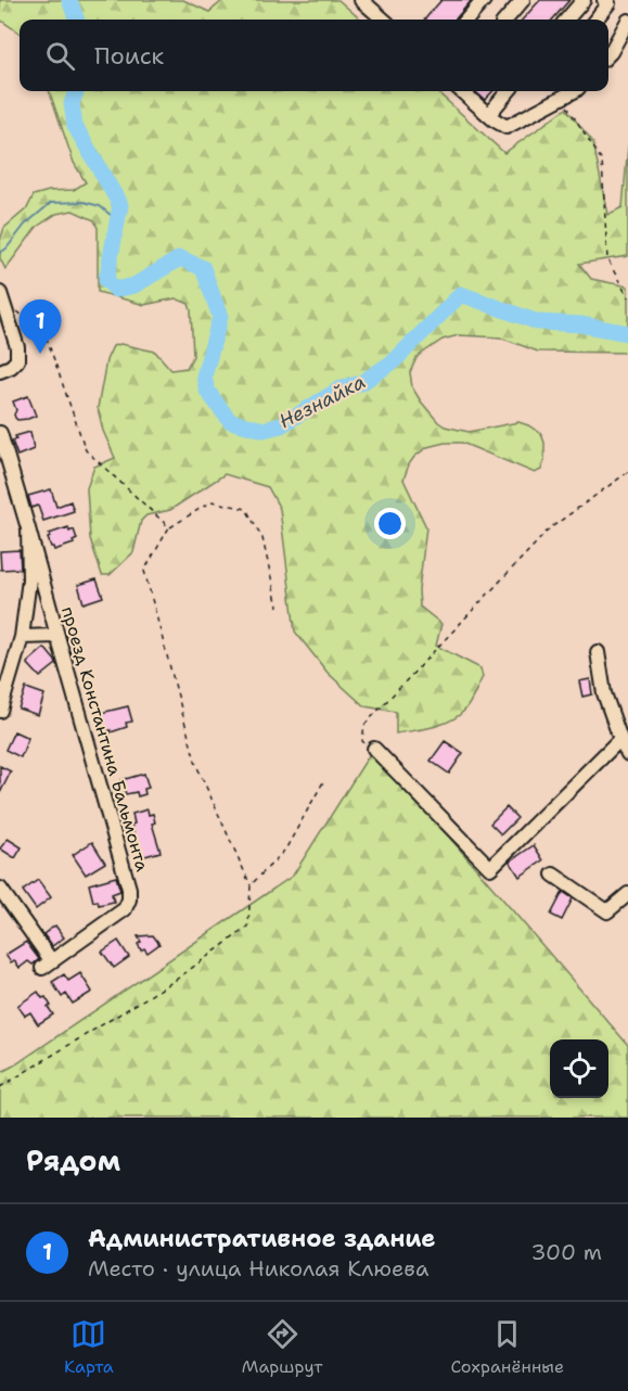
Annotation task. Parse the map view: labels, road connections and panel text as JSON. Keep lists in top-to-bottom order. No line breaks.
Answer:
{"streets":{"street":["проезд Константина Бальмонта"]},"water":["Незнайка"],"page":{"search":"Поиск","pins":"1","heading":"Рядом","list":[{"mark":"1","name":"Административное здание","note":"Место · улица Николая Клюева","value":"300 m"}],"nav":["Карта","Маршрут","Сохранённые"]}}
